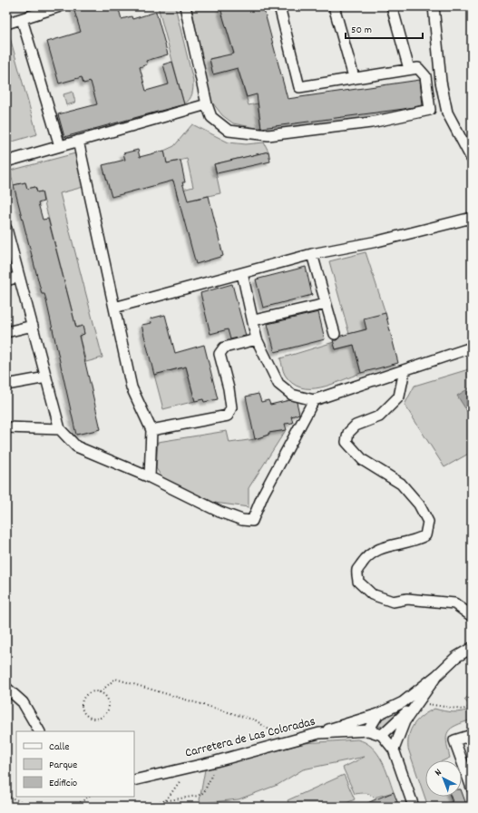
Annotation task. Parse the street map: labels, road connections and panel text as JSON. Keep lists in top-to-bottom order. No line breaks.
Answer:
{"streets":{"street":["Carretera de Las Coloradas"]},"legend":["Calle","Parque","Edificio"],"scale_bar":"50 m","north":"top left"}
